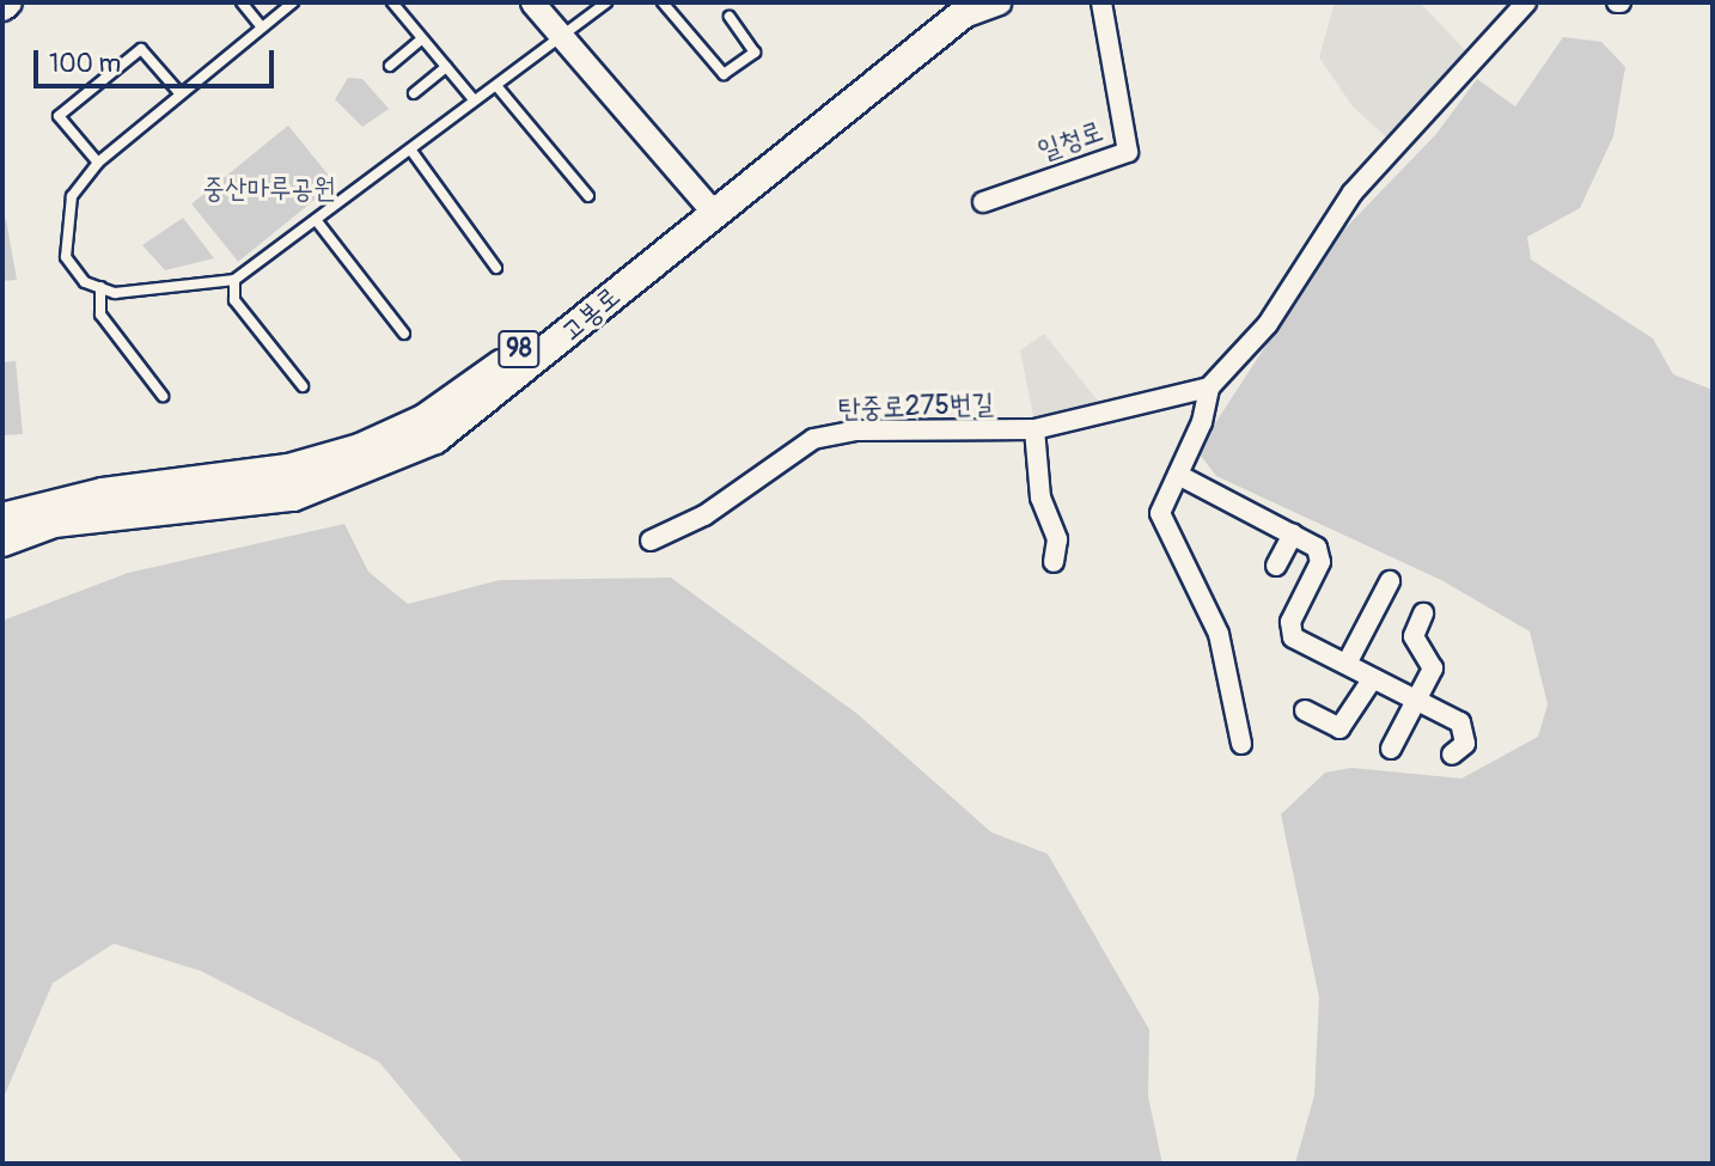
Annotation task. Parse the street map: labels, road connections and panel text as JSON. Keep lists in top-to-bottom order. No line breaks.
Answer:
{"streets":{"main road":["고봉로","98"],"street":["일청로","탄중로275번길"]},"parks":["중산마루공원"],"scale_bar":"100 m"}
